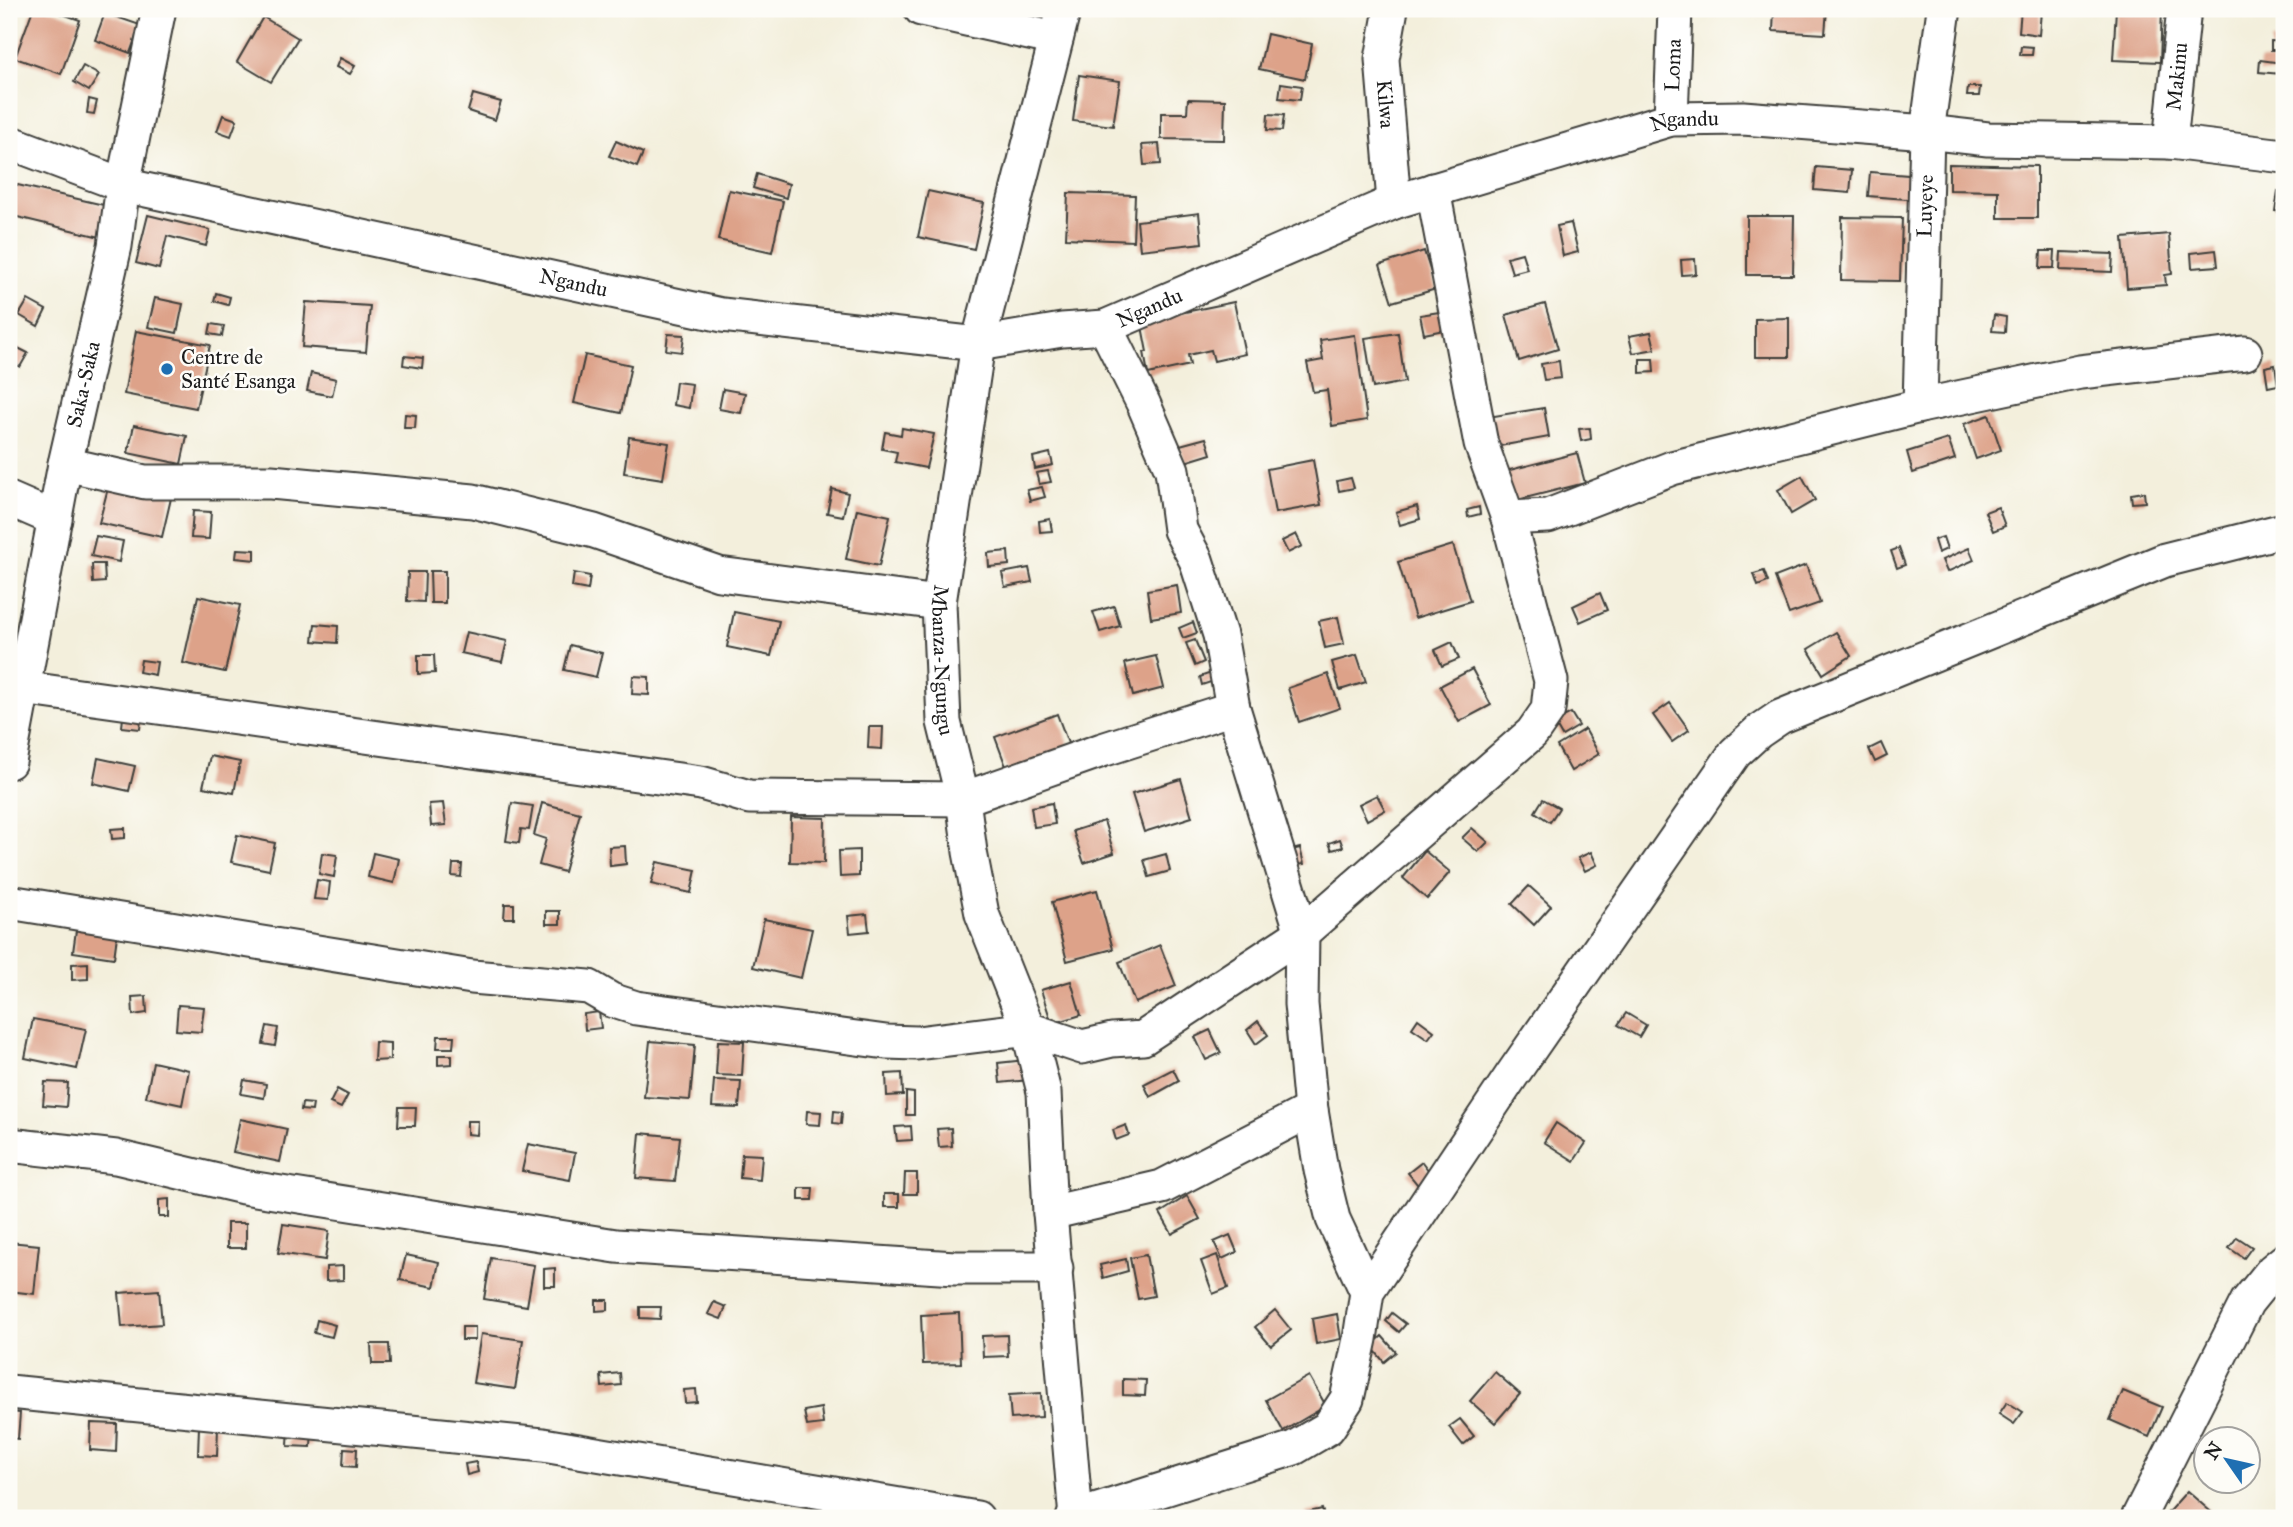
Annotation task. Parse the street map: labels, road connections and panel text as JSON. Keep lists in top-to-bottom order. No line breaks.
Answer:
{"streets":{"street":["Loma","Makinu","Kilwa","Ngandu","Luyeye","Saka-Saka","Mbanza-Ngungu"]},"crossings":[["Loma","Ngandu"],["Makinu","Ngandu"],["Kilwa","Ngandu"],["Ngandu","Luyeye"],["Ngandu","Saka-Saka"],["Ngandu","Mbanza-Ngungu"]],"places":["Centre de Santé Esanga"],"north":"top left"}
